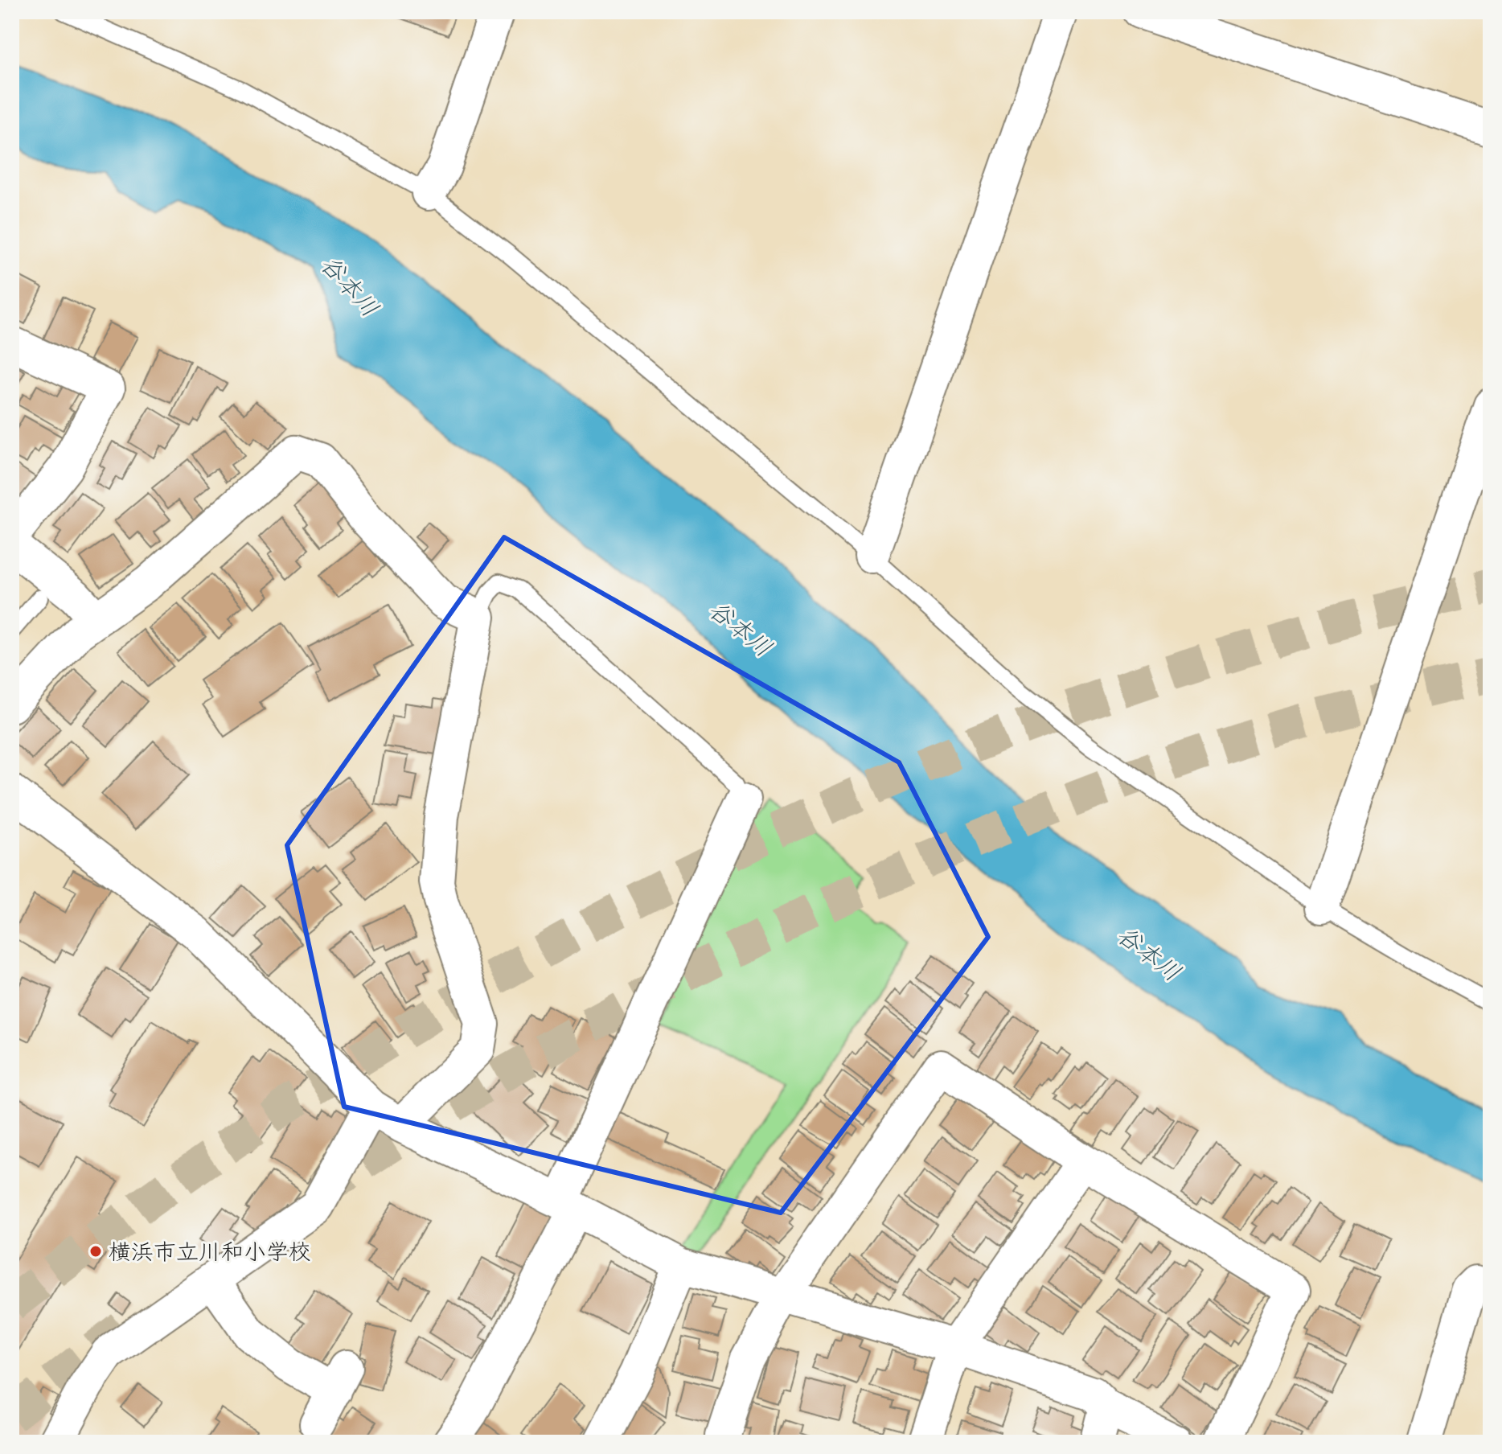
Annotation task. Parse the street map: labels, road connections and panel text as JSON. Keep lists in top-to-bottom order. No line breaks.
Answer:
{"water":["谷本川"],"places":["横浜市立川和小学校"]}
